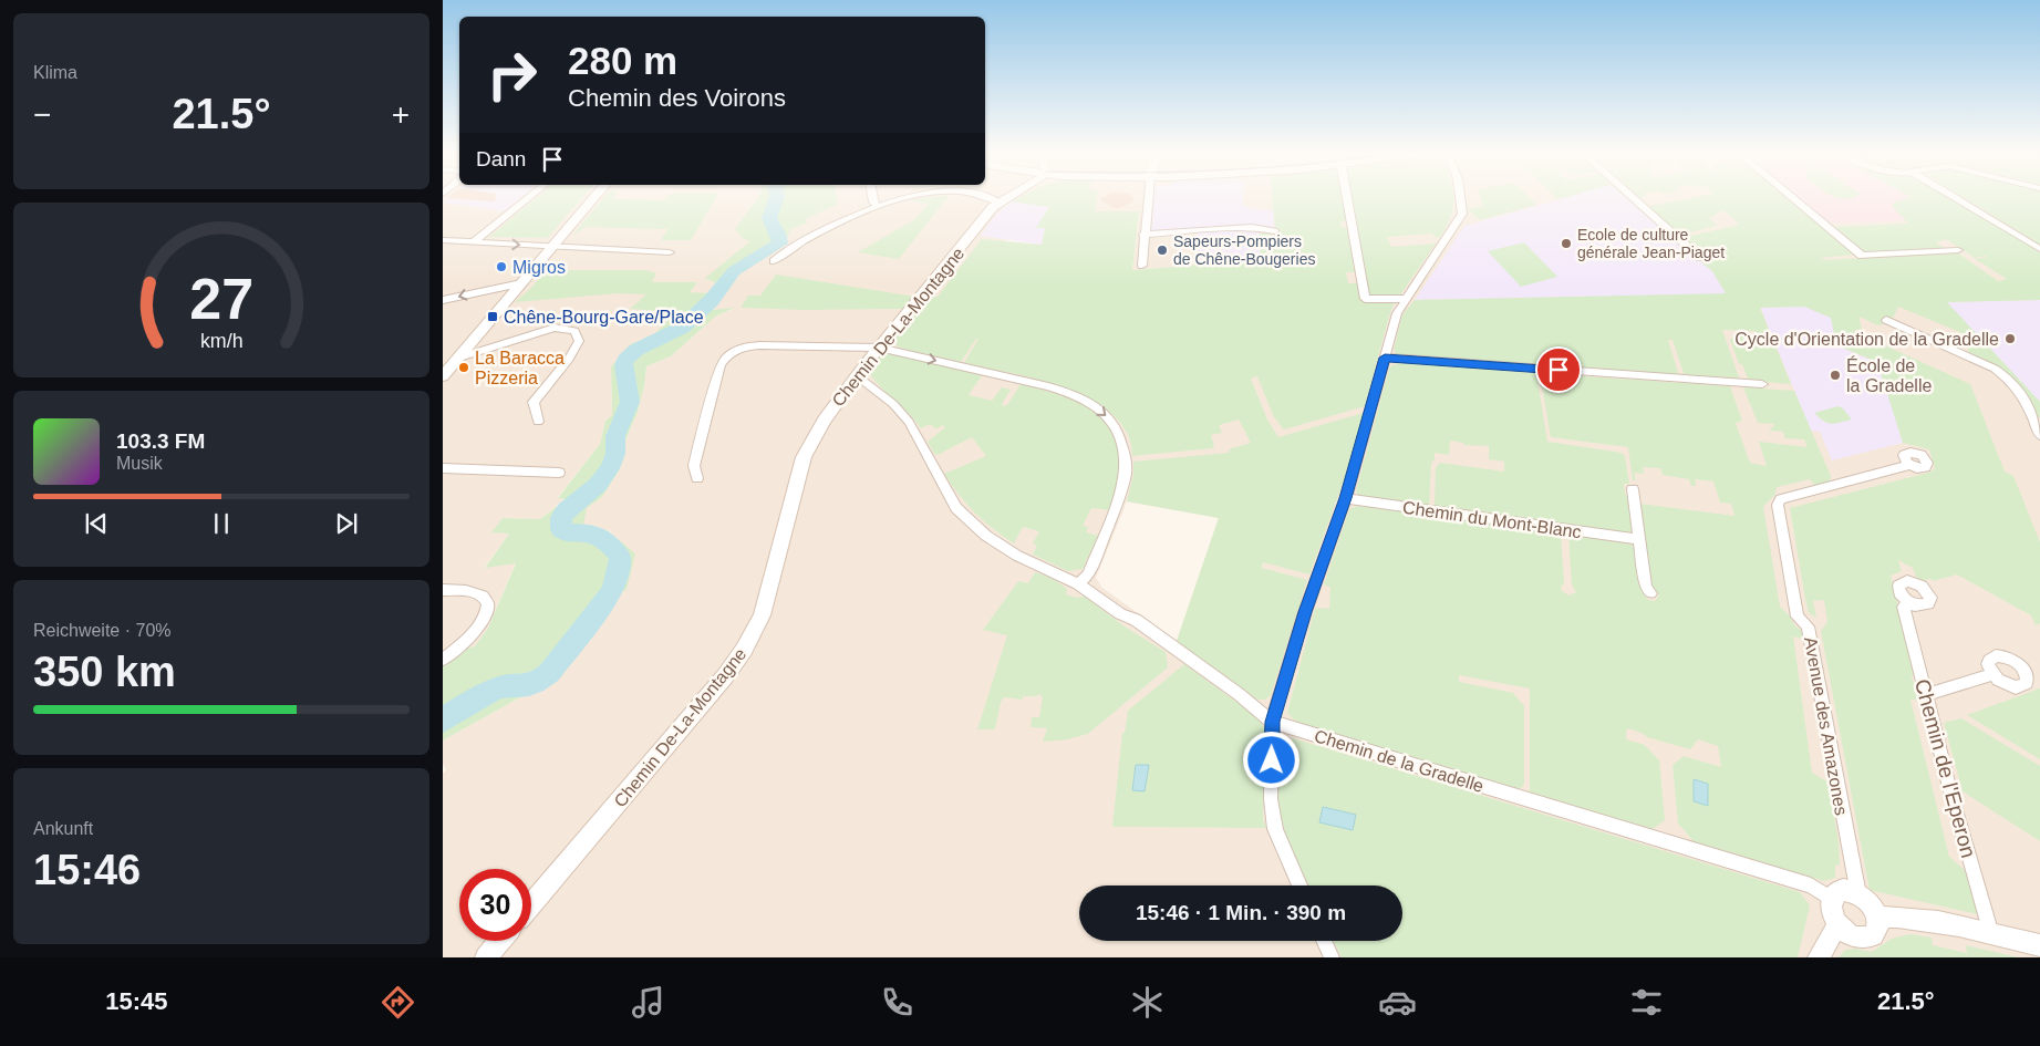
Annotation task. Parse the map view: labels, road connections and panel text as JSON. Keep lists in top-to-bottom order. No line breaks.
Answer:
{"streets":{"street":["Chemin De-La-Montagne","Chemin du Mont-Blanc","Avenue des Amazones","Chemin de la Gradelle","Chemin de l'Eperon"]},"crossings":[["Chemin De-La-Montagne","Chemin de la Gradelle"],["Avenue des Amazones","Chemin de la Gradelle"]],"places":{"other":["Ecole de culture générale Jean-Piaget","Sapeurs-Pompiers de Chêne-Bougeries","Migros","Cycle d'Orientation de la Gradelle","La Baracca Pizzeria","École de la Gradelle"],"transit":["Chêne-Bourg-Gare/Place"]},"page":{"tile":["Klima",["Reichweite · 70%","350 km"],["Ankunft","15:46"]],"turn":["280 m","Chemin des Voirons"],"heat":["−","21.5°","+"],"then":"Dann","song":["103.3 FM","Musik"],"limit":"30","trip":"15:46 · 1 Min. · 390 m","tabs":["15:45","21.5°"],"gauge":["27","km/h"]}}
